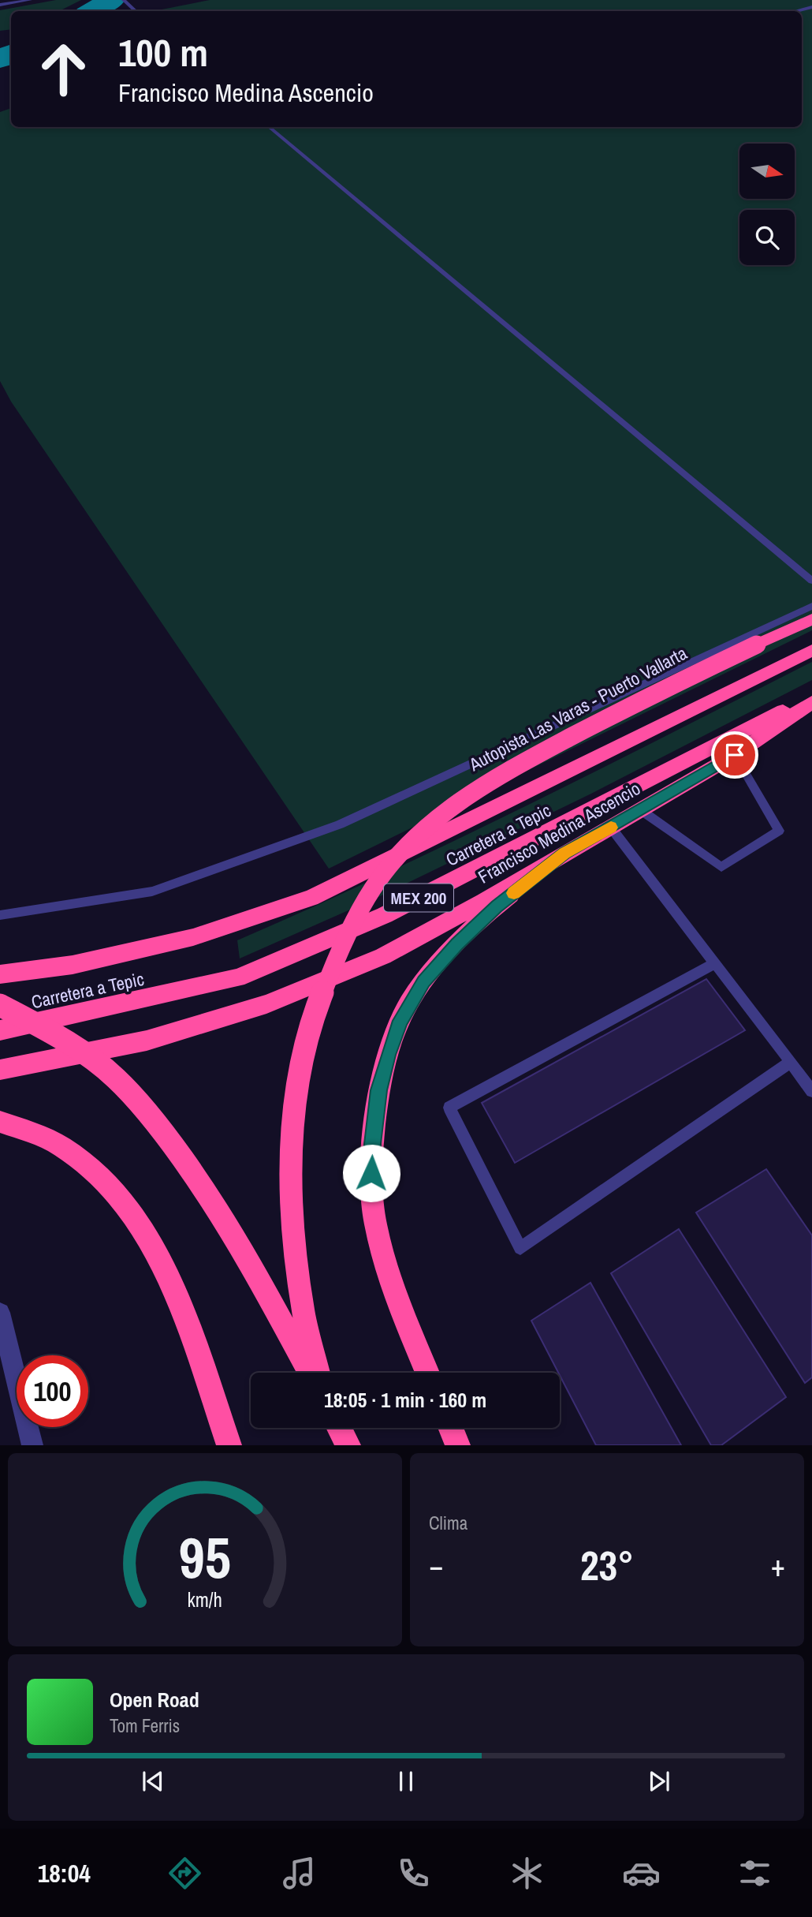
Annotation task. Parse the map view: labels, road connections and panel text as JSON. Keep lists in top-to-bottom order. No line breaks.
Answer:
{"streets":{"highway":["Autopista Las Varas - Puerto Vallarta","Francisco Medina Ascencio","Carretera a Tepic","MEX 200"]},"north":"right","page":{"turn":["100 m","Francisco Medina Ascencio"],"limit":"100","trip":"18:05 · 1 min · 160 m","tile":"Clima","heat":["−","23°","+"],"song":["Open Road","Tom Ferris"],"tabs":"18:04","gauge":["95","km/h"]}}
